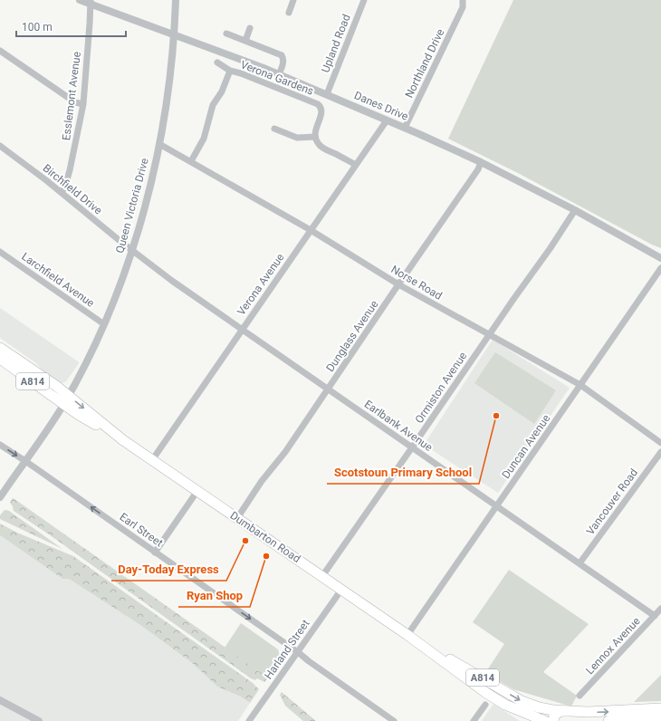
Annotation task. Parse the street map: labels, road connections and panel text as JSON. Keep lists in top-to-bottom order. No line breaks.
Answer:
{"streets":{"main road":["A814","Dumbarton Road"],"street":["Upland Road","Northland Drive","Verona Gardens","Esslemont Avenue","Danes Drive","Birchfield Drive","Queen Victoria Drive","Larchfield Avenue","Norse Road","Verona Avenue","Dunglass Avenue","Ormiston Avenue","Earlbank Avenue","Duncan Avenue","Vancouver Road","Earl Street","Lennox Avenue","Harland Street"]},"crossings":[["Upland Road","Danes Drive"],["Northland Drive","Danes Drive"],["Esslemont Avenue","Danes Drive"],["Esslemont Avenue","Birchfield Drive"],["Danes Drive","Queen Victoria Drive"],["Danes Drive","Verona Avenue"],["Danes Drive","Dunglass Avenue"],["Danes Drive","Ormiston Avenue"],["Birchfield Drive","Queen Victoria Drive"],["Birchfield Drive","Earlbank Avenue"],["Queen Victoria Drive","Larchfield Avenue"],["Queen Victoria Drive","Norse Road"],["Queen Victoria Drive","Earlbank Avenue"],["Queen Victoria Drive","Earl Street"],["Queen Victoria Drive","Dumbarton Road"],["Norse Road","Verona Avenue"],["Norse Road","Dunglass Avenue"],["Norse Road","Ormiston Avenue"],["Norse Road","Duncan Avenue"],["Verona Avenue","Earlbank Avenue"],["Verona Avenue","Dumbarton Road"],["Dunglass Avenue","Earlbank Avenue"],["Dunglass Avenue","Dumbarton Road"],["A814","Dumbarton Road"],["Ormiston Avenue","Earlbank Avenue"],["Ormiston Avenue","Dumbarton Road"],["Earlbank Avenue","Duncan Avenue"],["Earlbank Avenue","Vancouver Road"],["Earlbank Avenue","Lennox Avenue"],["Duncan Avenue","Dumbarton Road"],["Earl Street","Harland Street"],["Dumbarton Road","Harland Street"]],"places":["Scotstoun Primary School","Day-Today Express","Ryan Shop"],"scale_bar":"100 m"}
